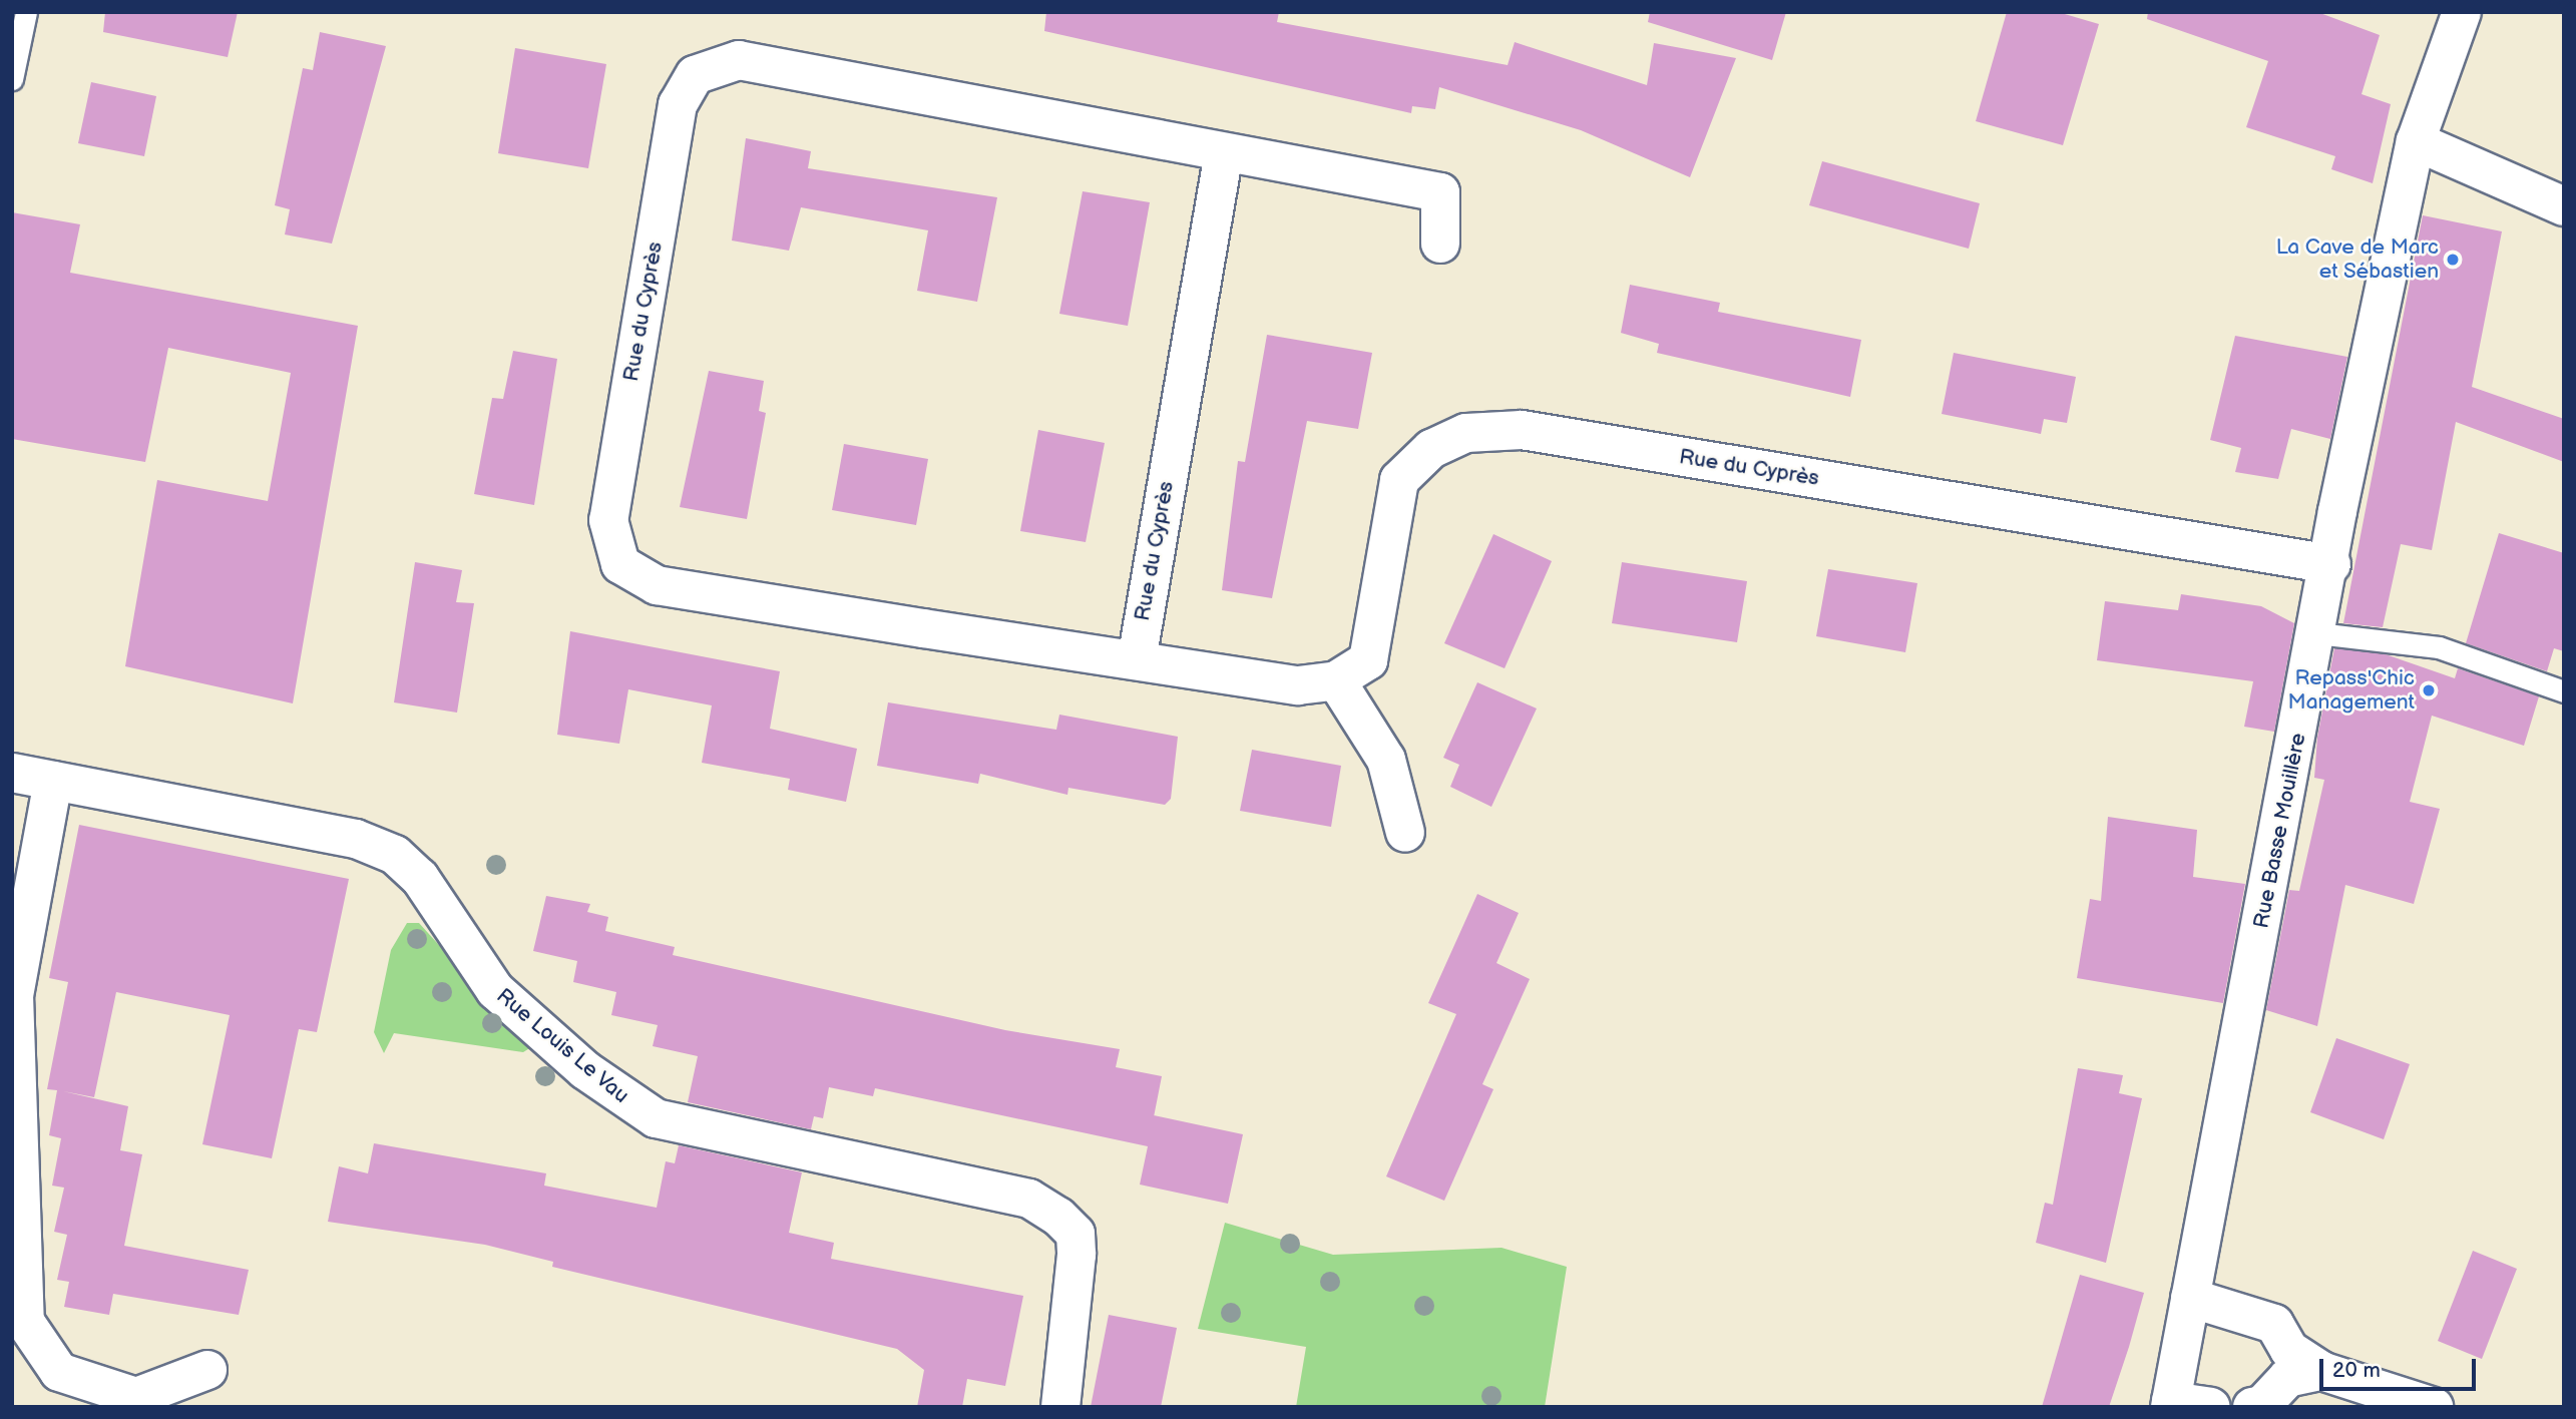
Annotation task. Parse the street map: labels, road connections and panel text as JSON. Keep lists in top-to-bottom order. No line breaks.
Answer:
{"streets":{"street":["Rue du Cyprès","Rue Basse Mouillère","Rue Louis Le Vau"]},"crossings":[["Rue du Cyprès","Rue Basse Mouillère"]],"places":["La Cave de Marc et Sébastien","Repass'Chic Management"],"scale_bar":"20 m"}
